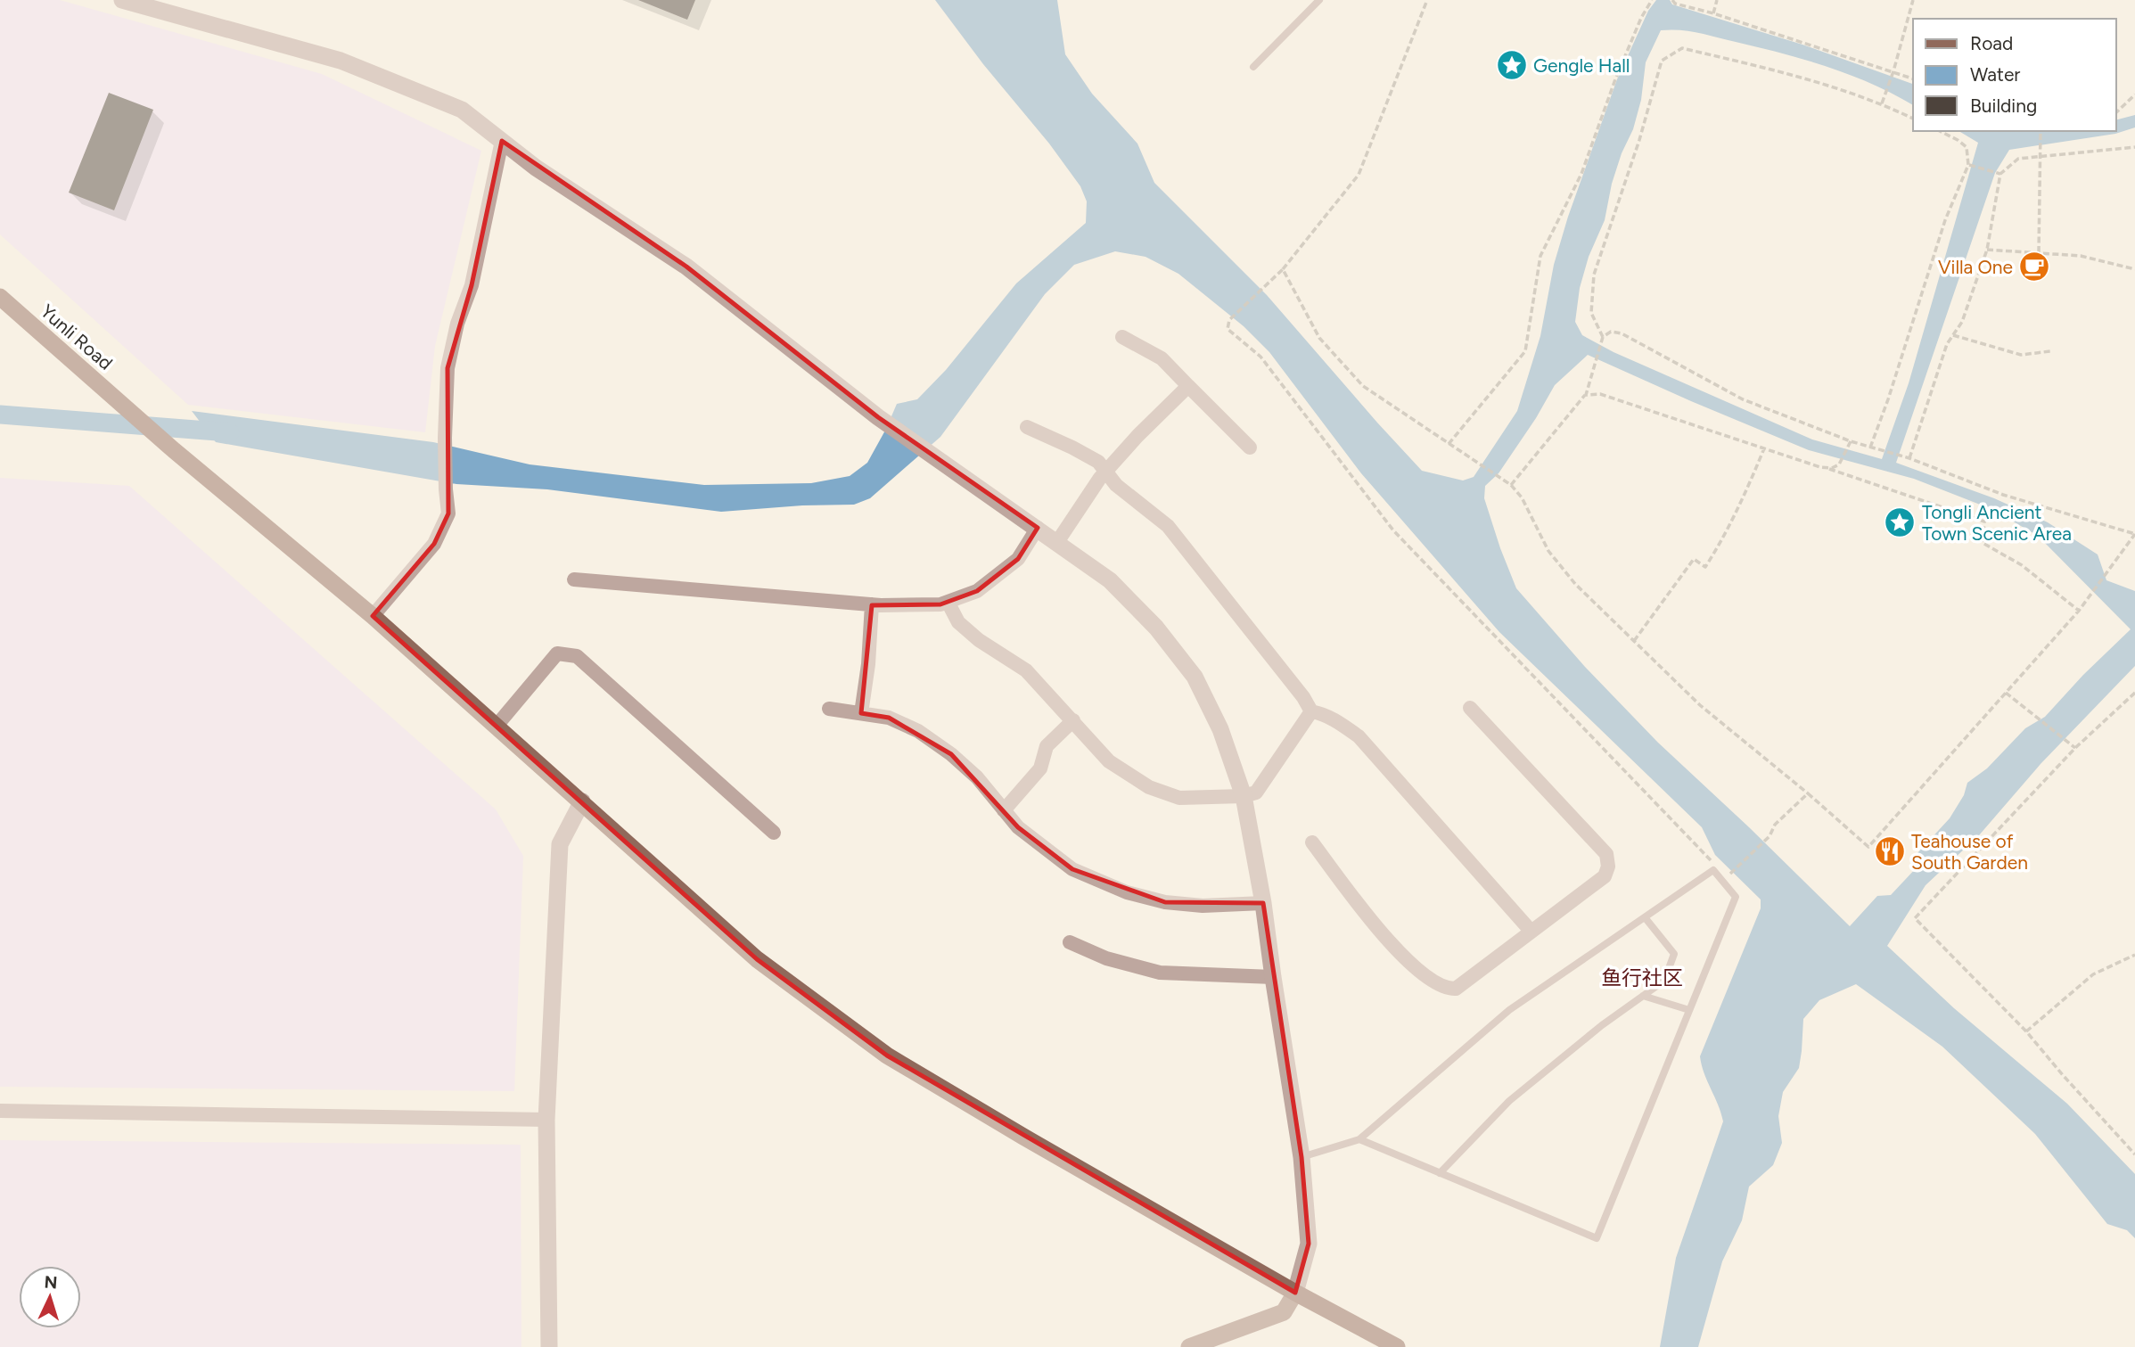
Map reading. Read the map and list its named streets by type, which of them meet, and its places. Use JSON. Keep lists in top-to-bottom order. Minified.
{"streets":{"main road":["Yunli Road"]},"districts":["鱼行社区"],"places":{"place":["Gengle Hall","Tongli Ancient Town Scenic Area"],"cafe":["Villa One"],"restaurant":["Teahouse of South Garden"]},"legend":["Road","Water","Building"],"north":"top"}
